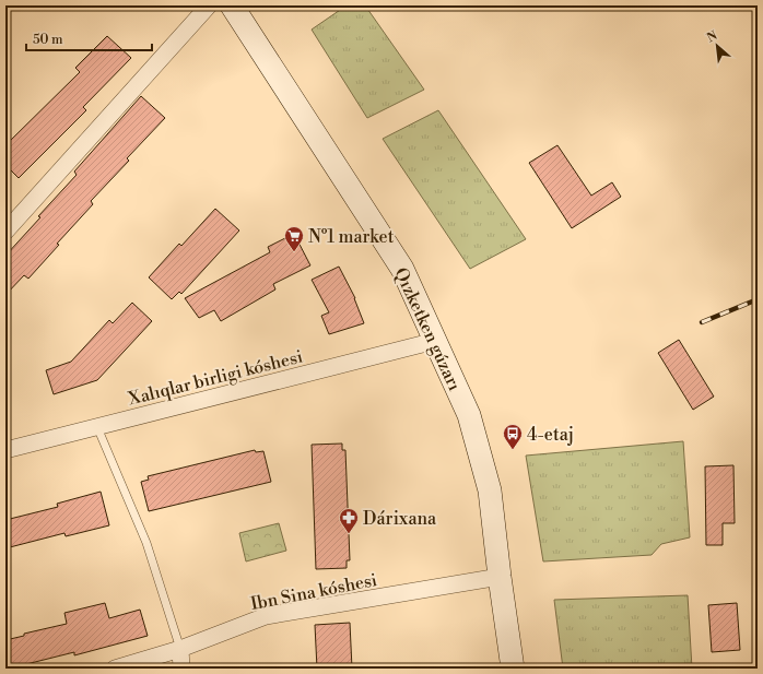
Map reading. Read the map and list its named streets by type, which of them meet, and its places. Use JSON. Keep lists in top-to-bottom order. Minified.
{"streets":{"street":["Qızketken gúzarı","Xalıqlar birligi kóshesi","Ibn Sina kóshesi"]},"crossings":[["Qızketken gúzarı","Xalıqlar birligi kóshesi"],["Qızketken gúzarı","Ibn Sina kóshesi"]],"places":{"supermarket":["№1 market"],"bus stop":["4-etaj"],"pharmacy":["Dárixana"]},"scale_bar":"50 m","north":"top left"}
